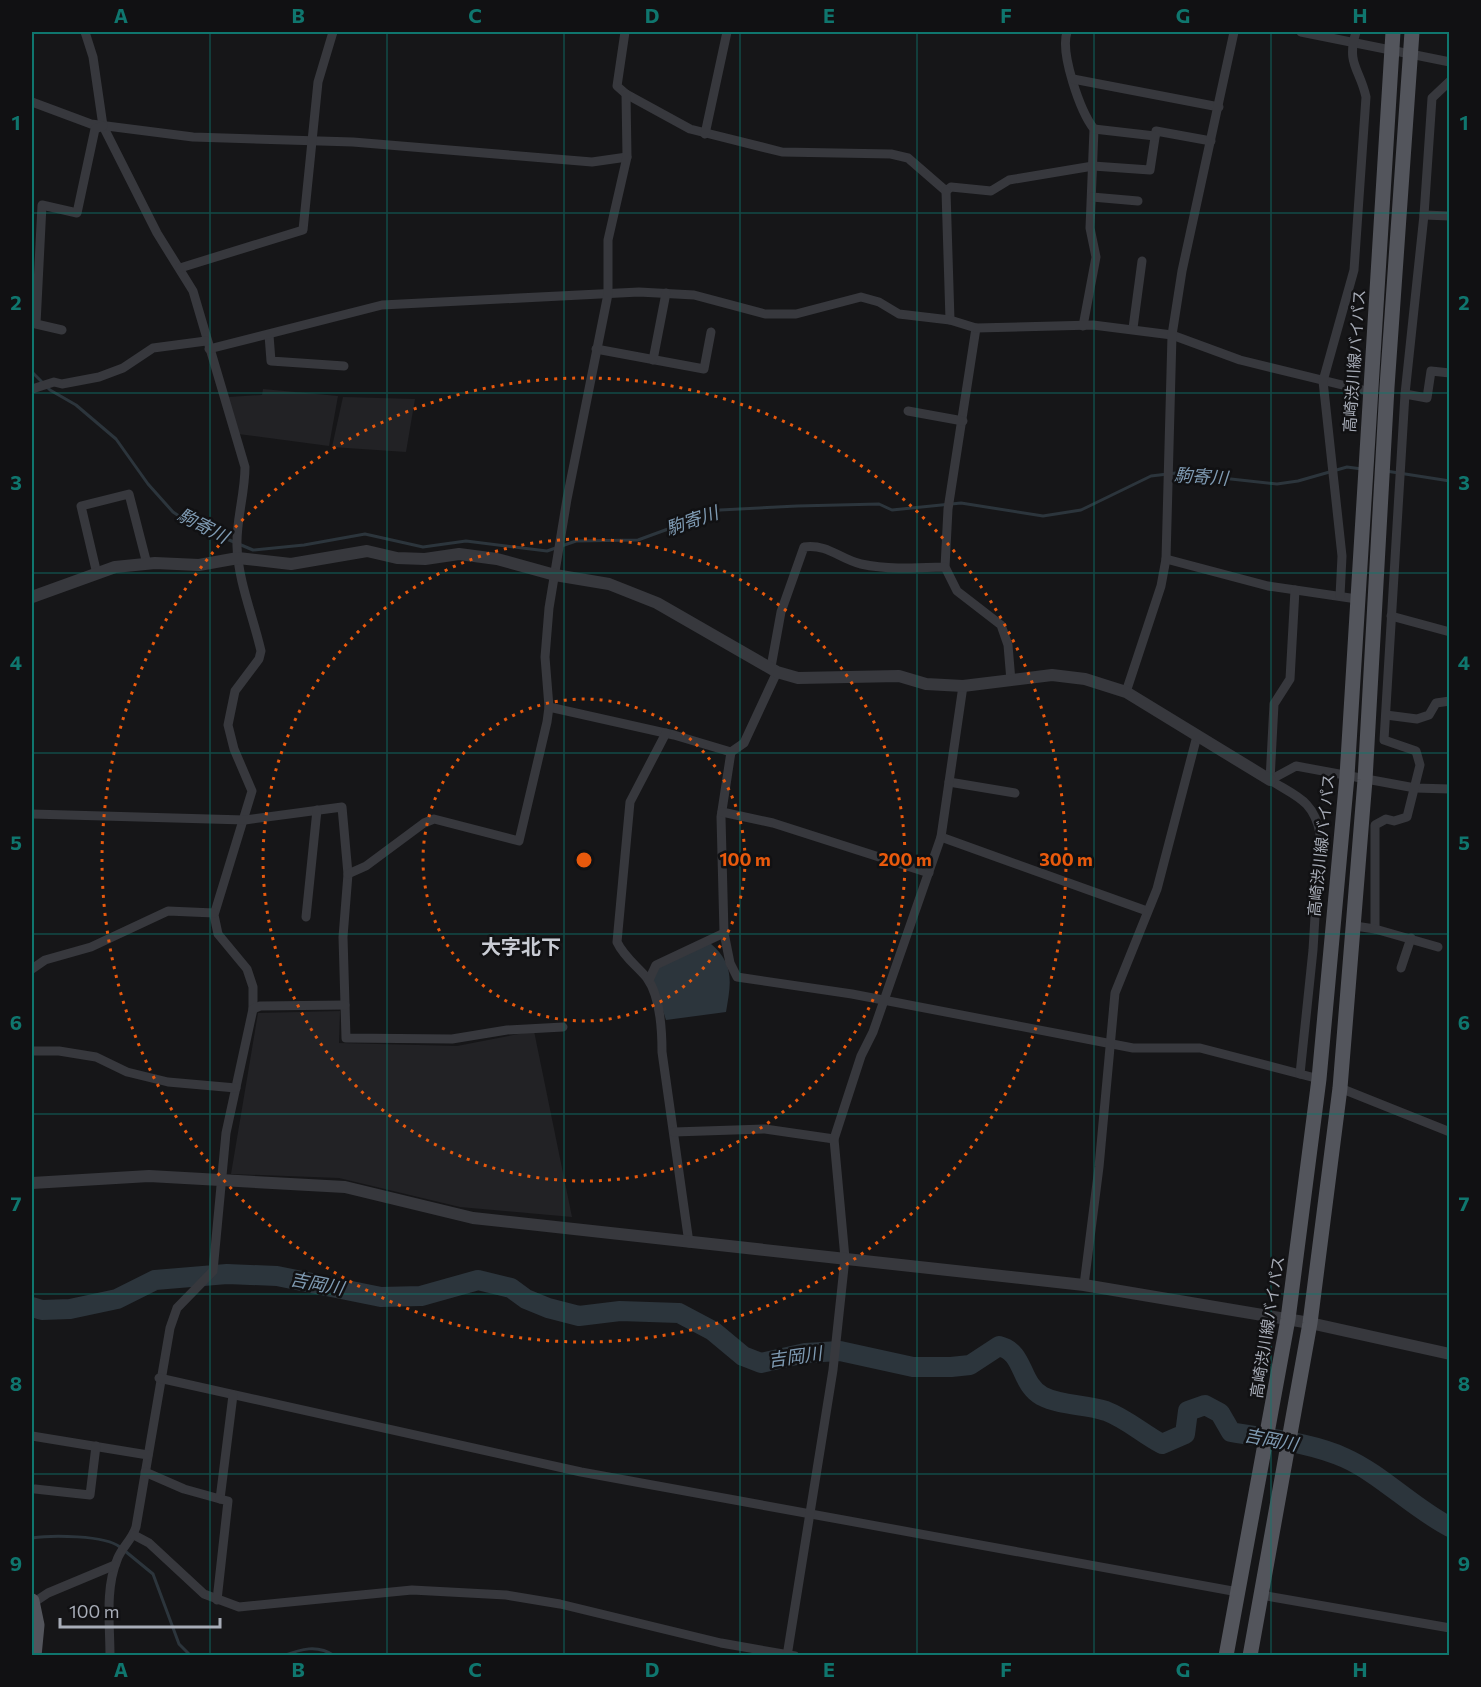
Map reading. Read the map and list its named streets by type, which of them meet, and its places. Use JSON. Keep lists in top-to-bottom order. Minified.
{"streets":{"main road":["高崎渋川線バイパス"]},"districts":["大字北下"],"water":["駒寄川","吉岡川"],"scale_bar":"100 m","grid":{"columns":["A","B","C","D","E","F","G","H"],"rows":["1","2","3","4","5","6","7","8","9"]},"rings":["100 m","200 m","300 m"]}
